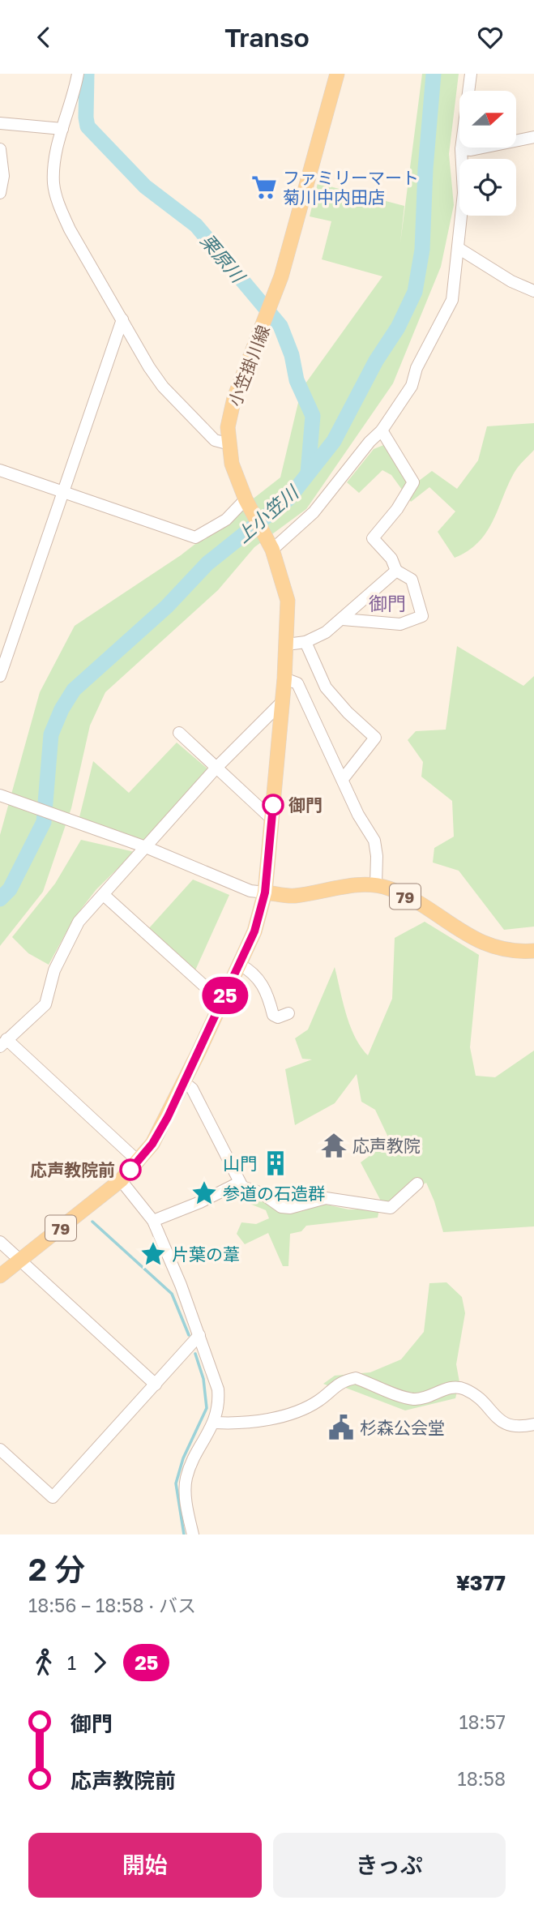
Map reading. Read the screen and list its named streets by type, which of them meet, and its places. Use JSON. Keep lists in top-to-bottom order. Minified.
{"streets":{"main road":["小笠掛川線","79"]},"crossings":[["小笠掛川線","79"]],"districts":["御門"],"water":["栗原川","上小笠川"],"places":{"supermarket":["ファミリーマート 菊川中内田店"],"other":["御門","応声教院前"],"temple":["応声教院"],"building":["山門"],"place":["参道の石造群","片葉の葦"],"public building":["杉森公会堂"]},"lines":["bus line 25"],"north":"right","page":{"header":"Transo","on_map":"25","heading":["2 分","18:56 – 18:58 · バス","¥377"],"legs":["1","25"],"list":[{"name":"御門","value":"18:57"},{"name":"応声教院前","value":"18:58"}],"buttons":["開始","きっぷ"]}}
